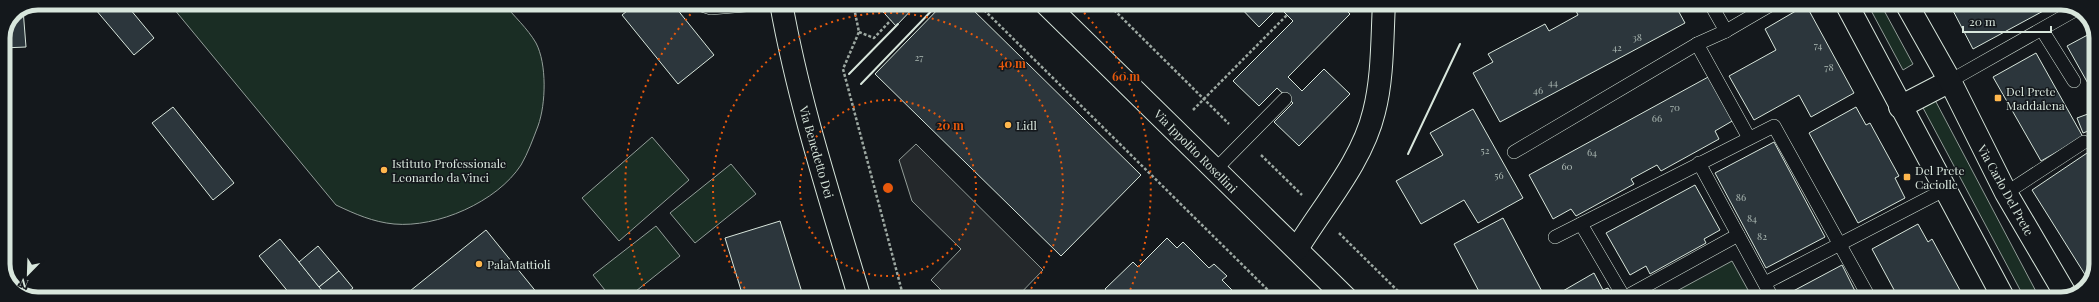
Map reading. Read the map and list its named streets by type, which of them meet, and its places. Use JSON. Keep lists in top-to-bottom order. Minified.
{"streets":{"street":["Via Ippolito Rosellini","Via Benedetto Dei","Via Carlo Del Prete"]},"places":{"transit":["Del Prete Maddalena","Del Prete Caciolle"],"other":["Lidl","Istituto Professionale Leonardo da Vinci","PalaMattioli"]},"house_numbers":["38","74","42","27","78","44","46","70","66","52","64","60","56","86","84","82"],"scale_bar":"20 m","north":"bottom left","rings":["40 m","60 m","20 m"]}
